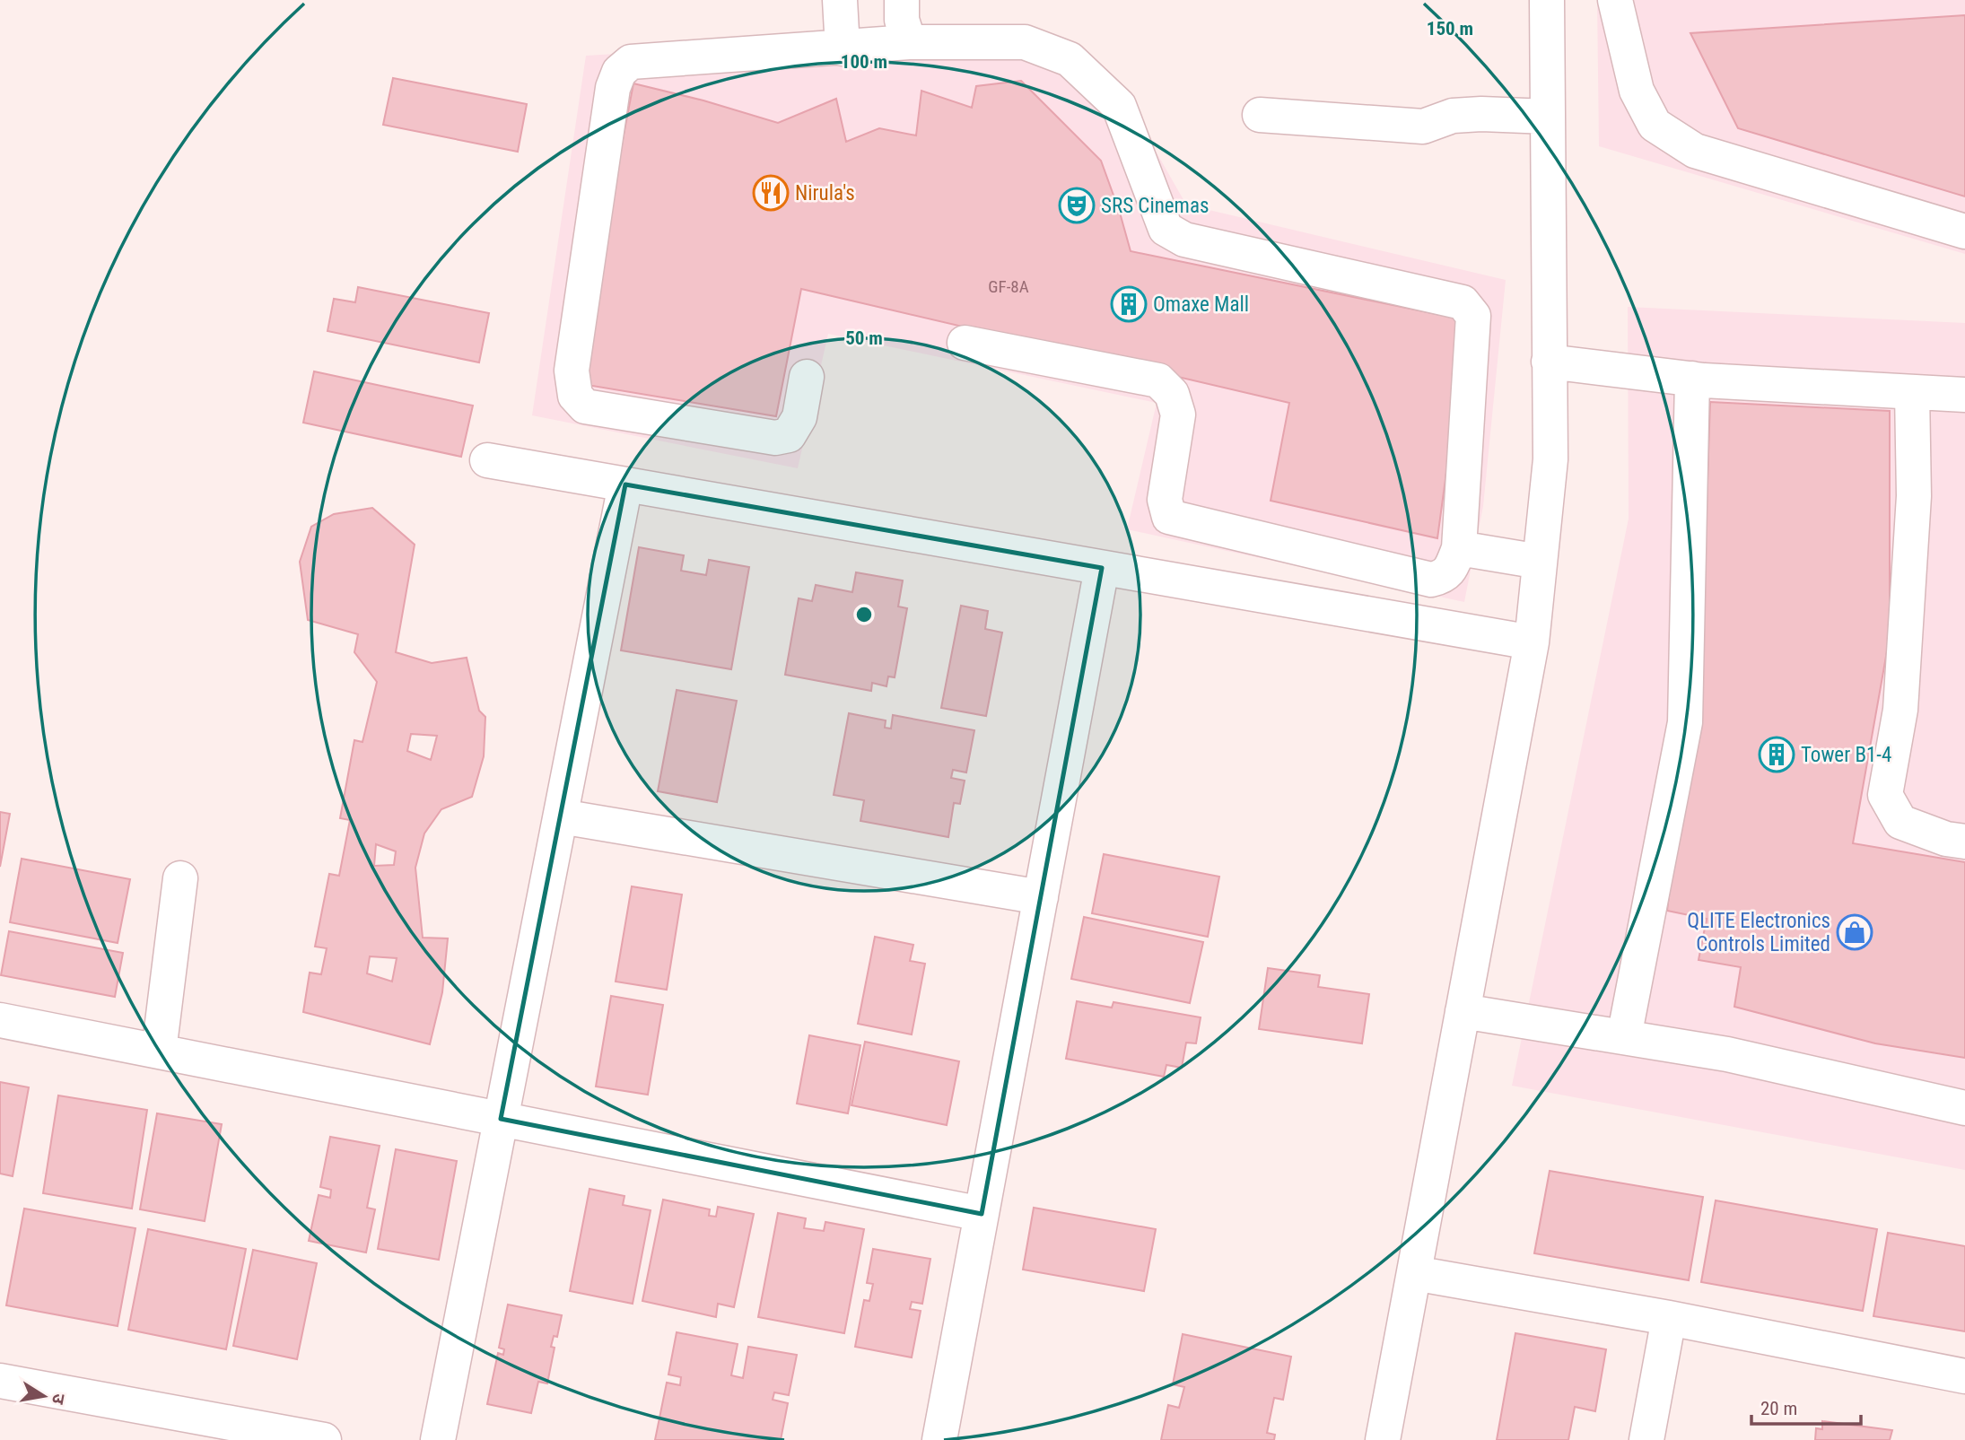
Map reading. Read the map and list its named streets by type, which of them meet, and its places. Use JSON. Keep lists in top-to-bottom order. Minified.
{"places":{"restaurant":["Nirula's"],"theatre":["SRS Cinemas"],"building":["Omaxe Mall","Tower B1-4"],"shop":["QLITE Electronics Controls Limited"]},"house_numbers":["GF-8A"],"scale_bar":"20 m","north":"right","rings":["150 m","100 m","50 m"]}
